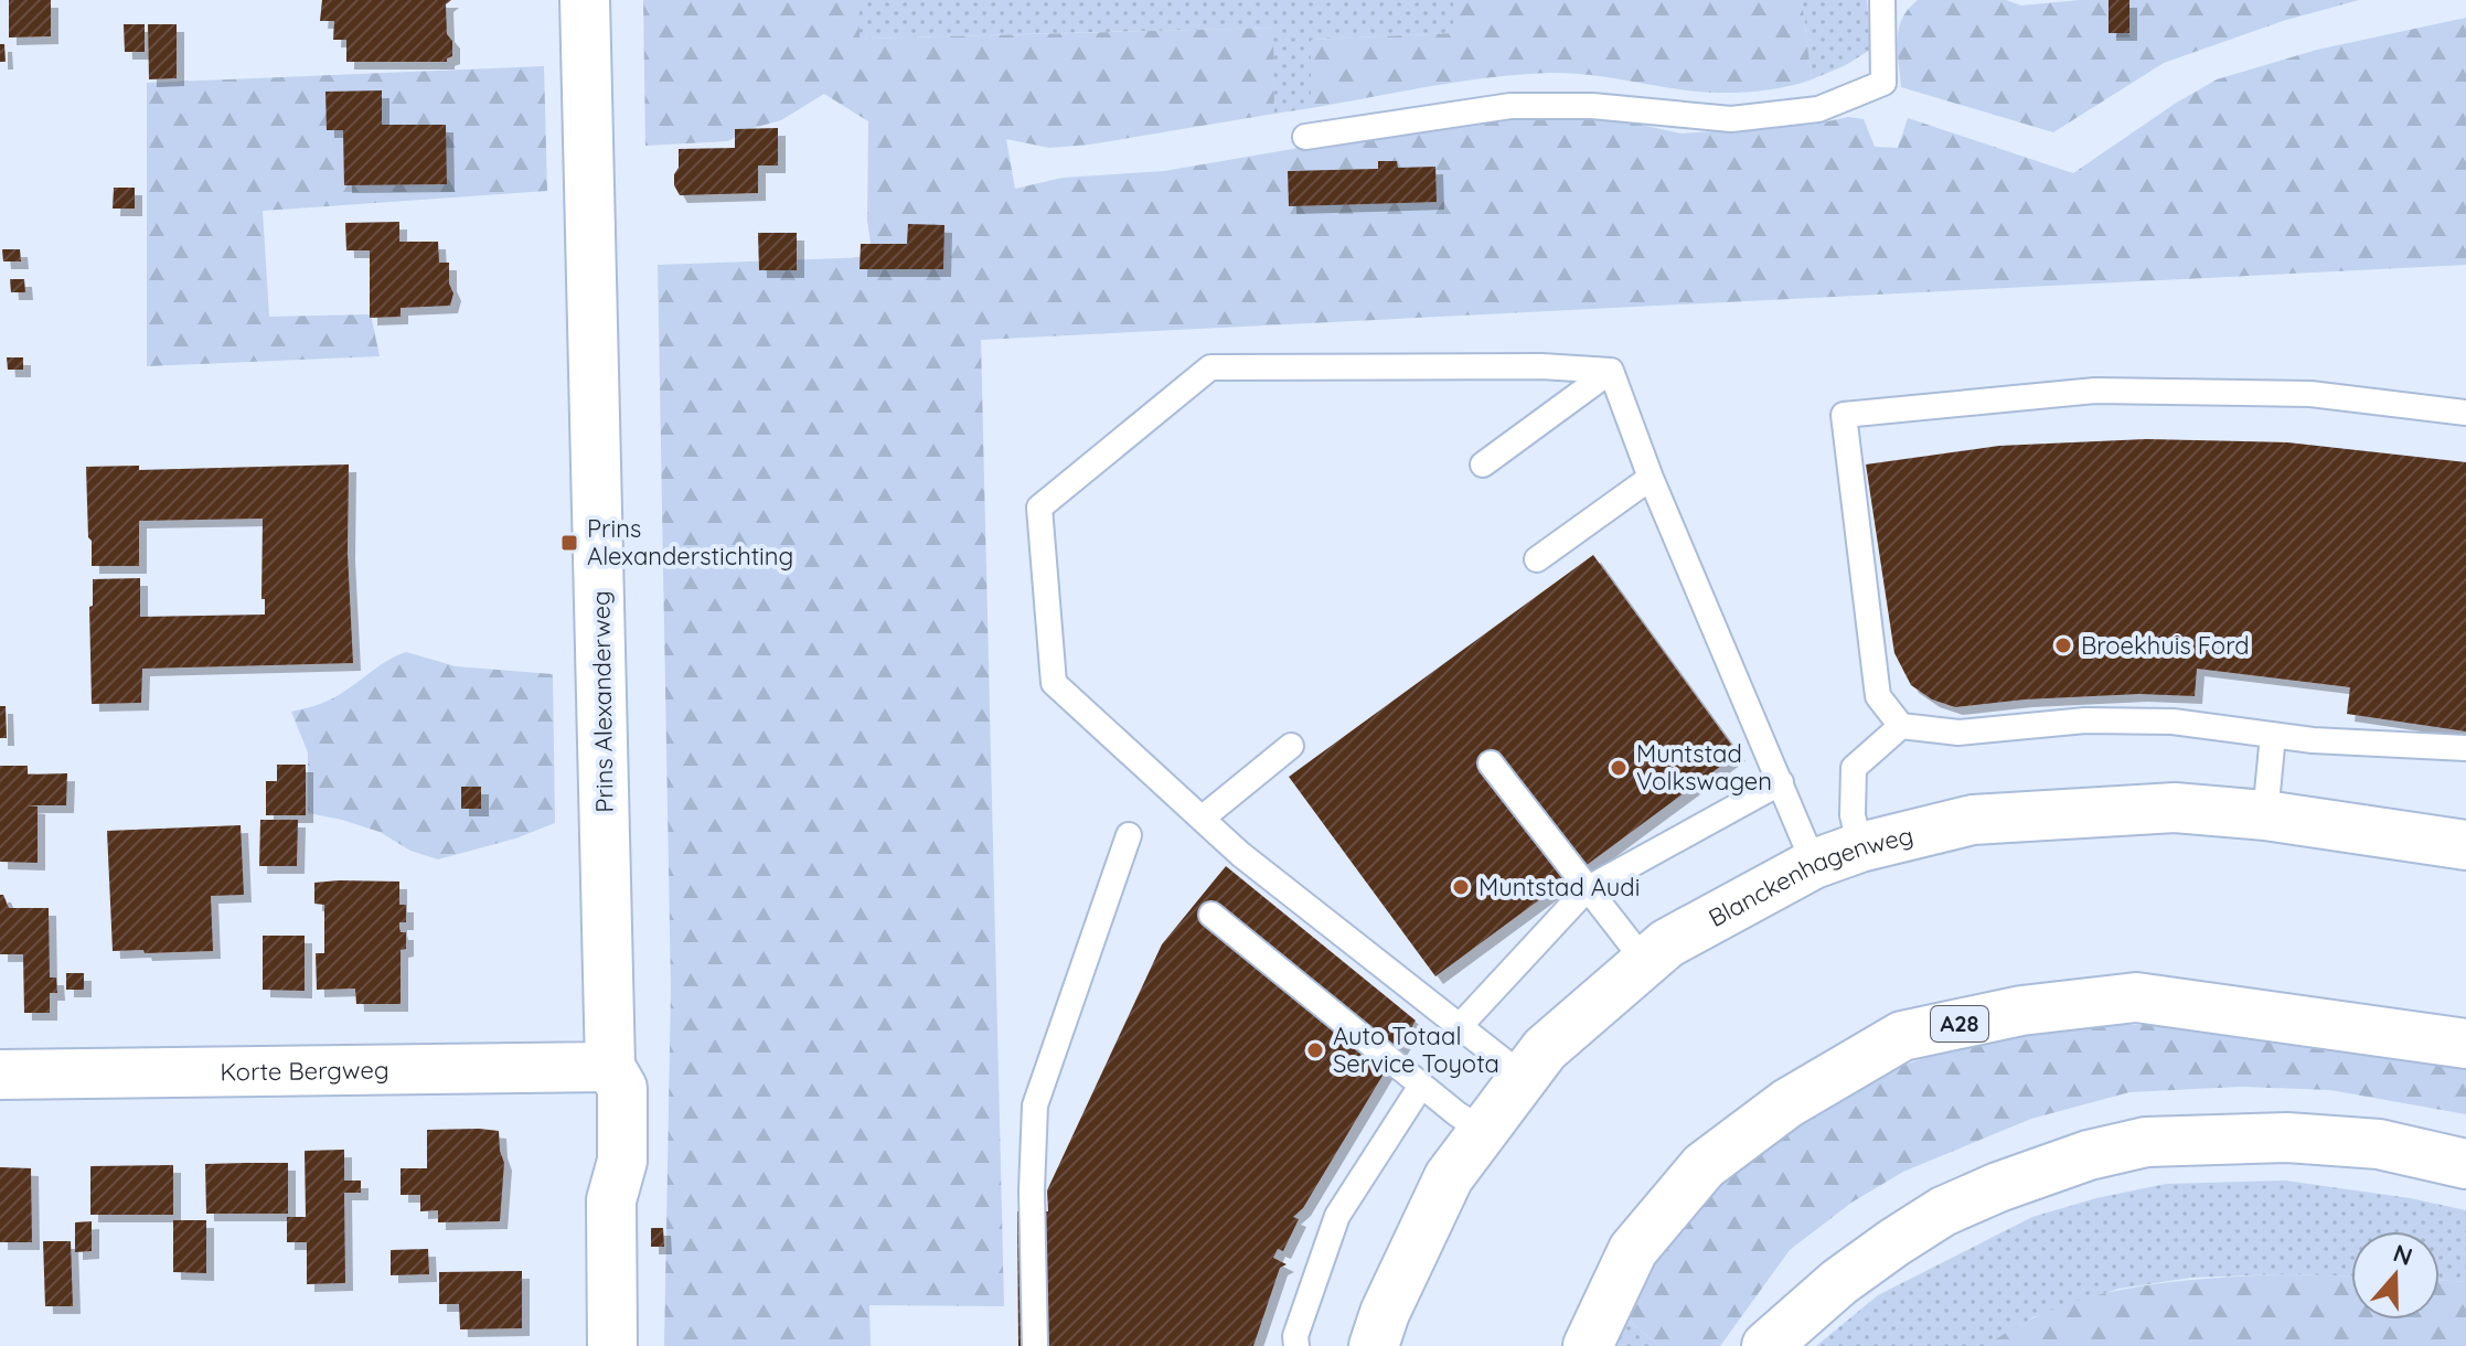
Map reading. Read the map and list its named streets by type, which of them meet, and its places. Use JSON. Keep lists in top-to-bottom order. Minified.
{"streets":{"main road":["Prins Alexanderweg","Blanckenhagenweg","A28","Korte Bergweg"]},"crossings":[["Prins Alexanderweg","Korte Bergweg"]],"places":{"transit":["Prins Alexanderstichting"],"other":["Broekhuis Ford","Muntstad Volkswagen","Muntstad Audi","Auto Totaal Service Toyota"]},"north":"top"}
